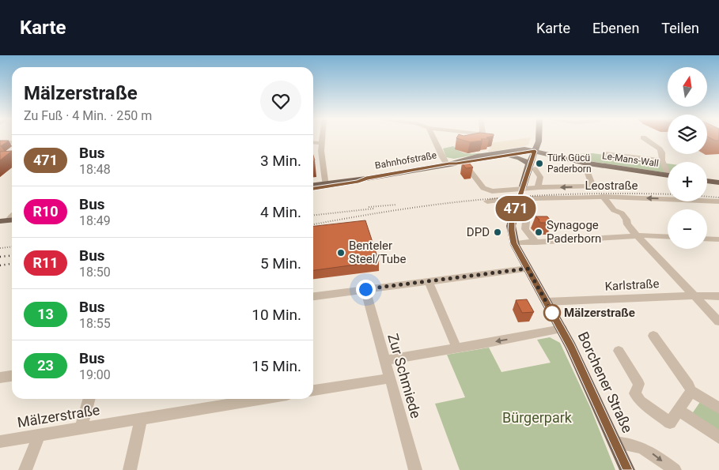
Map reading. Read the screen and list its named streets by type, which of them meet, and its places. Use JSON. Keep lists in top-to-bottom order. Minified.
{"streets":{"main road":["Le-Mans-Wall","Bahnhofstraße","Borchener Straße"],"street":["Leostraße","Karlstraße","Zur Schmiede","Mälzerstraße"]},"crossings":[["Le-Mans-Wall","Bahnhofstraße"],["Karlstraße","Borchener Straße"]],"parks":["Bürgerpark"],"places":["Türk Gücü Paderborn","DPD","Synagoge Paderborn","Benteler Steel/Tube","Mälzerstraße"],"lines":["bus line 471"],"north":"top","page":{"header":"Karte","nav":["Karte","Ebenen","Teilen"],"on_map":"471","map_buttons":["+","−"],"heading":["Mälzerstraße","Zu Fuß · 4 Min. · 250 m"],"list":[{"mark":"471","name":"Bus","note":"18:48","value":"3 Min."},{"mark":"R10","name":"Bus","note":"18:49","value":"4 Min."},{"mark":"R11","name":"Bus","note":"18:50","value":"5 Min."},{"mark":"13","name":"Bus","note":"18:55","value":"10 Min."},{"mark":"23","name":"Bus","note":"19:00","value":"15 Min."}]}}
